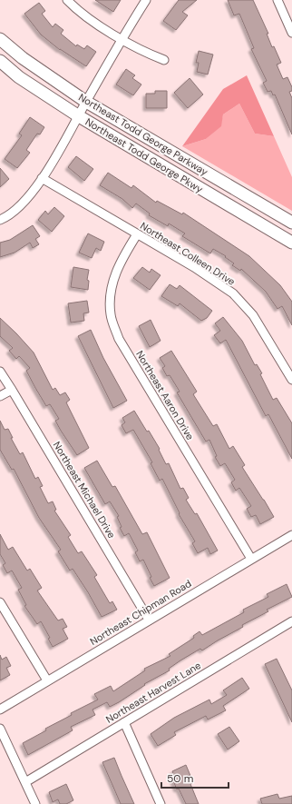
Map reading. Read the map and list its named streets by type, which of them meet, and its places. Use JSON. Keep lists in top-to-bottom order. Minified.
{"streets":{"main road":["Northeast Todd George Parkway","Northeast Todd George Pkwy"],"street":["Northeast Colleen Drive","Northeast Aaron Drive","Northeast Michael Drive","Northeast Chipman Road","Northeast Harvest Lane"]},"crossings":[["Northeast Colleen Drive","Northeast Aaron Drive"],["Northeast Aaron Drive","Northeast Chipman Road"],["Northeast Michael Drive","Northeast Chipman Road"]],"scale_bar":"50 m"}
